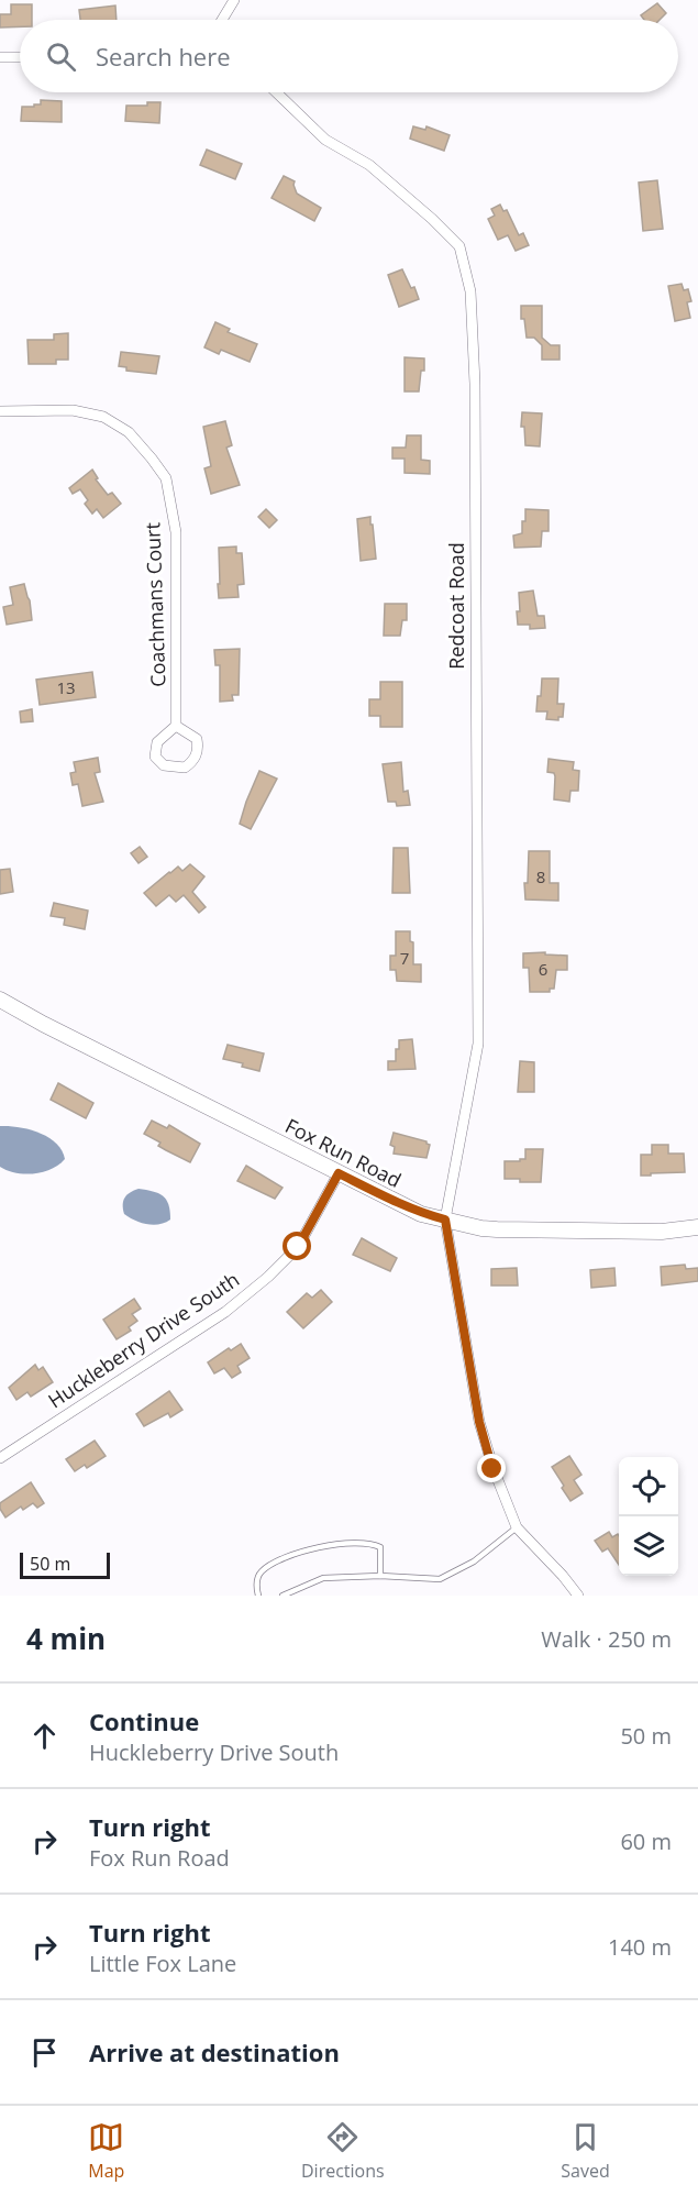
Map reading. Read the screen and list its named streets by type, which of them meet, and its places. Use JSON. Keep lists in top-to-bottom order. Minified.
{"streets":{"street":["Coachmans Court","Redcoat Road","Fox Run Road","Huckleberry Drive South"]},"crossings":[["Redcoat Road","Fox Run Road"],["Fox Run Road","Huckleberry Drive South"]],"house_numbers":["13","8","7","6"],"scale_bar":"50 m","page":{"search":"Search here","scale":"50 m","heading":["4 min","Walk · 250 m"],"list":[["Continue","Huckleberry Drive South","50 m"],["Turn right","Fox Run Road","60 m"],["Turn right","Little Fox Lane","140 m"],"Arrive at destination"],"nav":["Map","Directions","Saved"]}}
